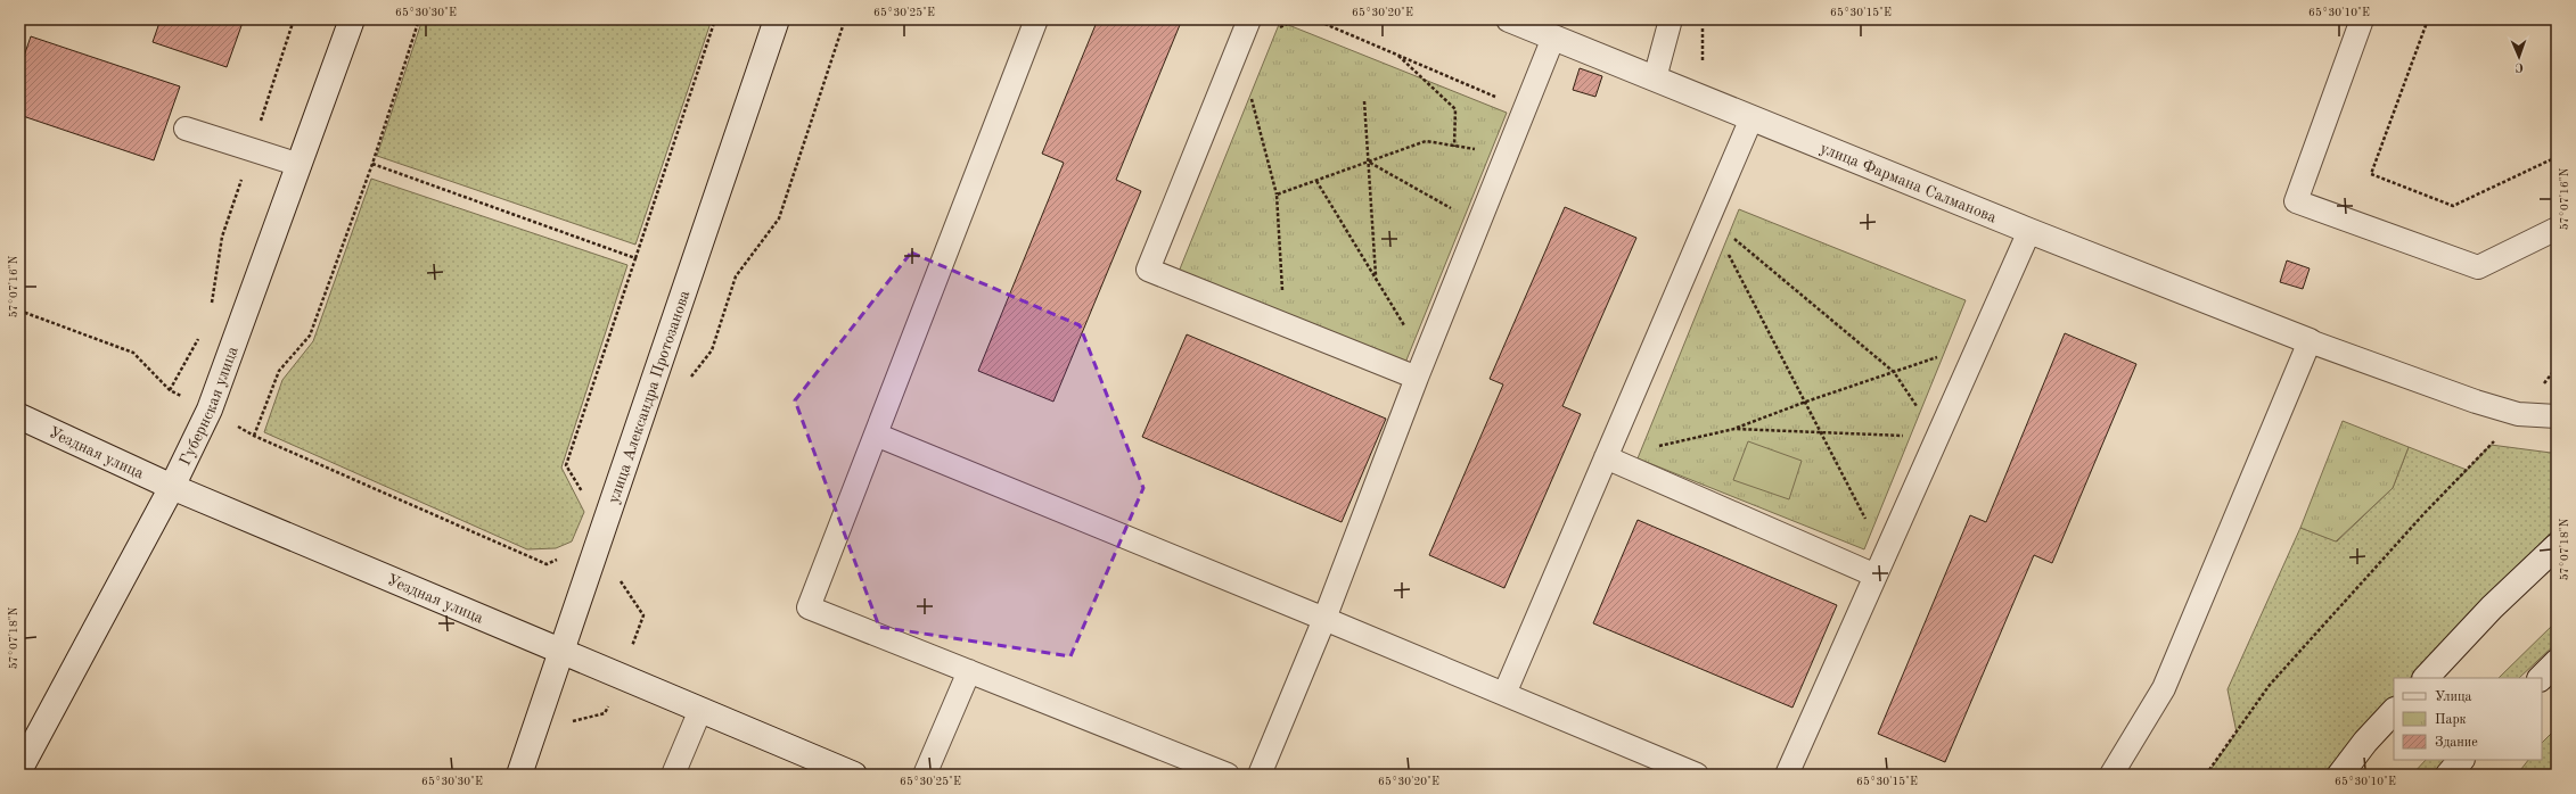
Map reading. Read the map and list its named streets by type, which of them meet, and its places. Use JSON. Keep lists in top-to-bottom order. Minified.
{"streets":{"street":["улица Фармана Салманова","улица Александра Протозанова","Губернская улица","Уездная улица"]},"crossings":[["улица Александра Протозанова","Уездная улица"],["Губернская улица","Уездная улица"]],"legend":["Улица","Парк","Здание"],"north":"bottom","coordinates":["65°30'30\"E","65°30'25\"E","65°30'20\"E","65°30'15\"E","65°30'10\"E","57°07'16\"N","57°07'18\"N"]}
